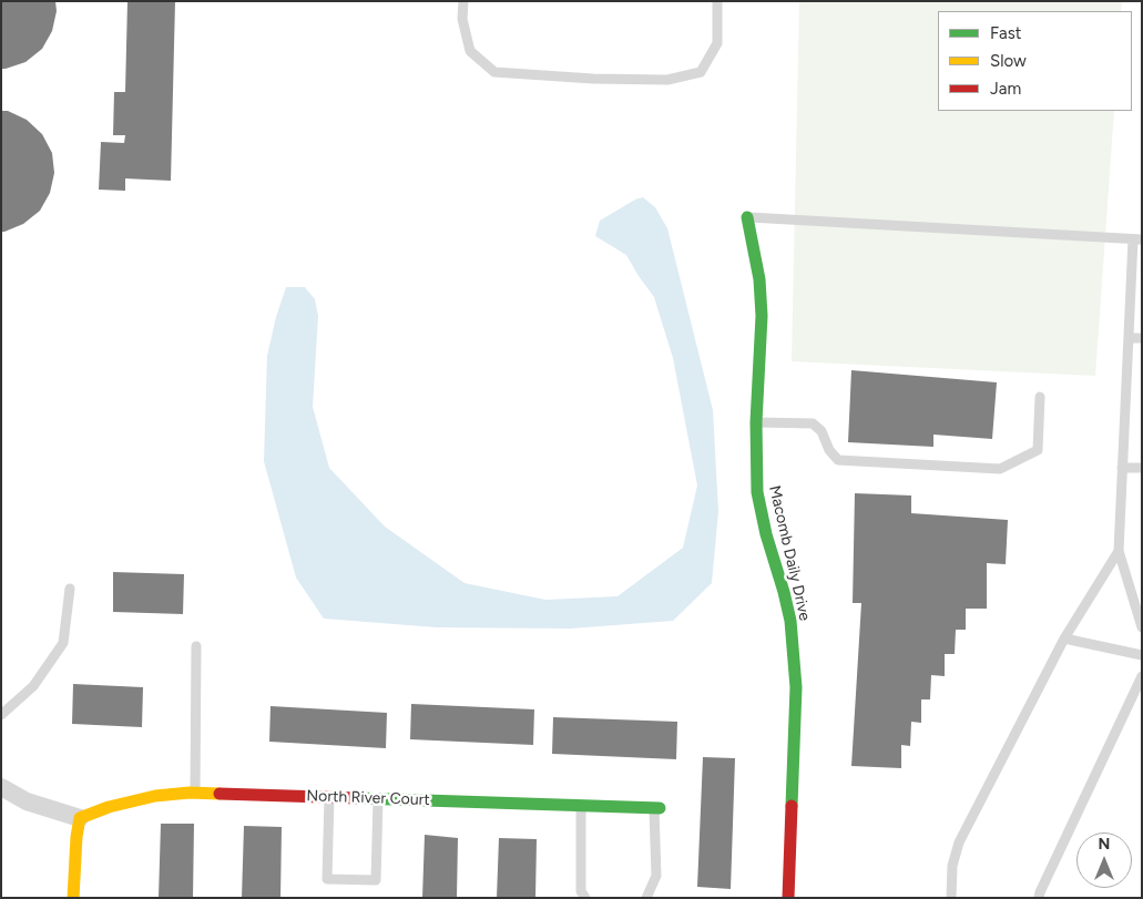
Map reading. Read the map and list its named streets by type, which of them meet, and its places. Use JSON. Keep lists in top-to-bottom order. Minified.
{"streets":{"street":["Macomb Daily Drive","North River Court"]},"legend":["Fast","Slow","Jam"],"north":"top"}
